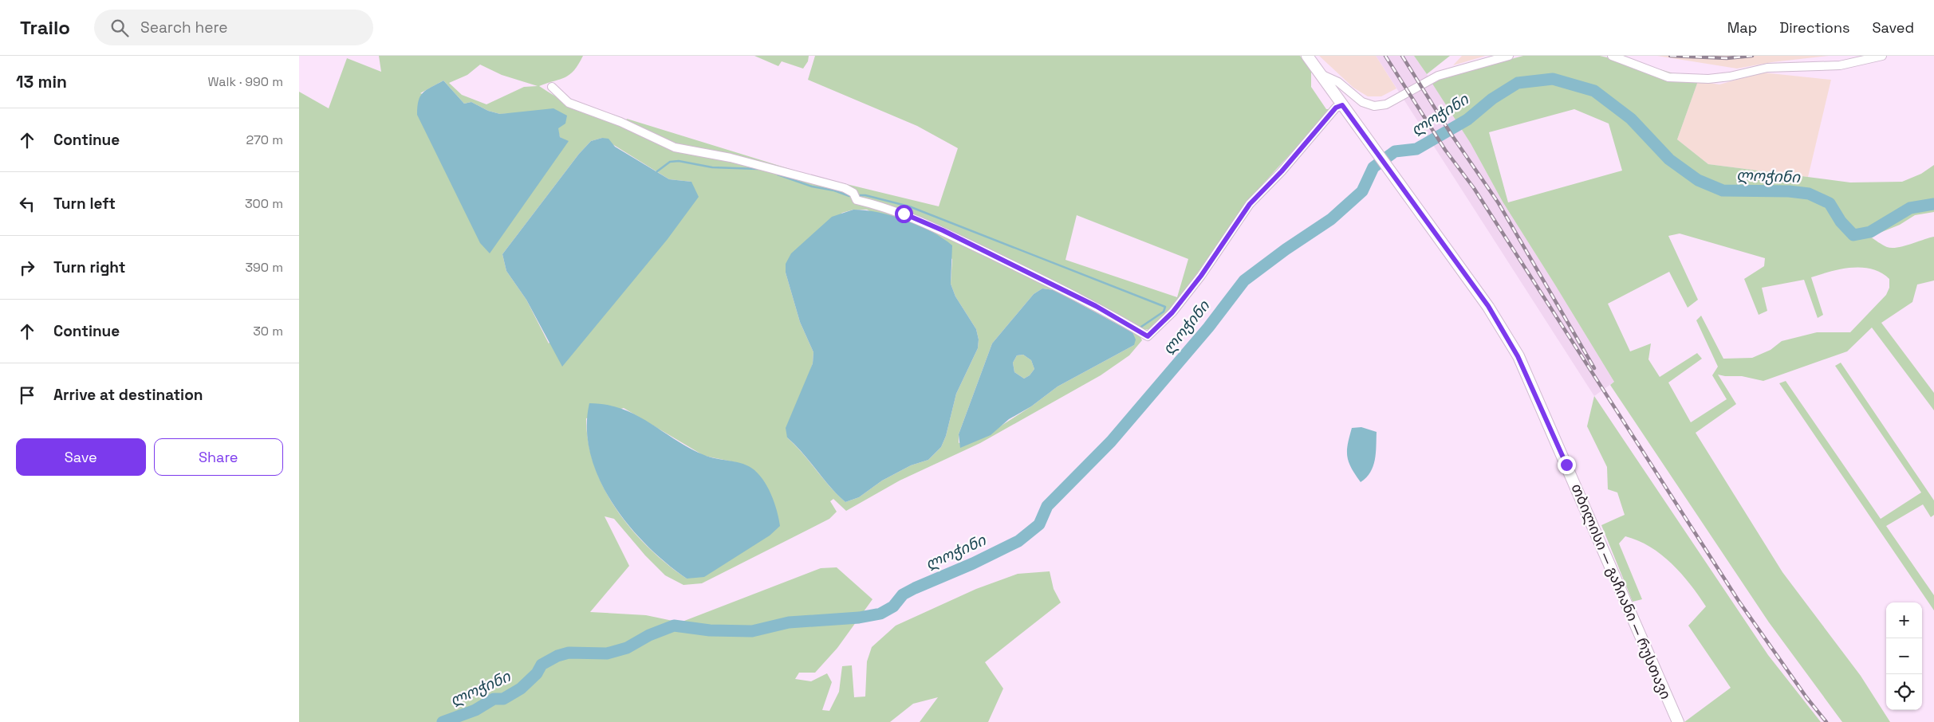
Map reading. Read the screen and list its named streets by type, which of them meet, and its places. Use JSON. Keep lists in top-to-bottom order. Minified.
{"streets":{"main road":["თბილისი — გაჩიანი — რუსთავი"]},"water":["ლოჭინი"],"page":{"header":"Trailo","search":"Search here","nav":["Map","Directions","Saved"],"heading":["13 min","Walk · 990 m"],"list":[["Continue","270 m"],["Turn left","300 m"],["Turn right","390 m"],["Continue","30 m"],"Arrive at destination"],"buttons":["Save","Share"],"map_buttons":["+","−"]}}
